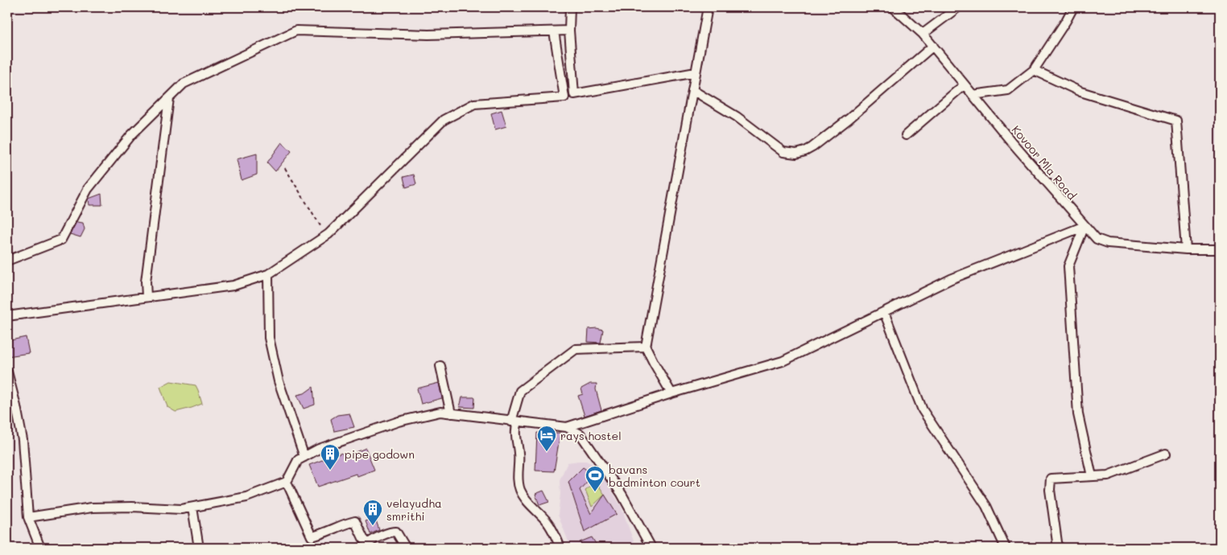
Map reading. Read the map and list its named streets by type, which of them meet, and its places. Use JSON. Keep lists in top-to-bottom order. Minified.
{"streets":{"street":["Kovoor Mla Road"]},"places":{"hotel":["rays hostel"],"building":["pipe godown","velayudha smrithi"],"sports":["bavans badminton court"]}}
